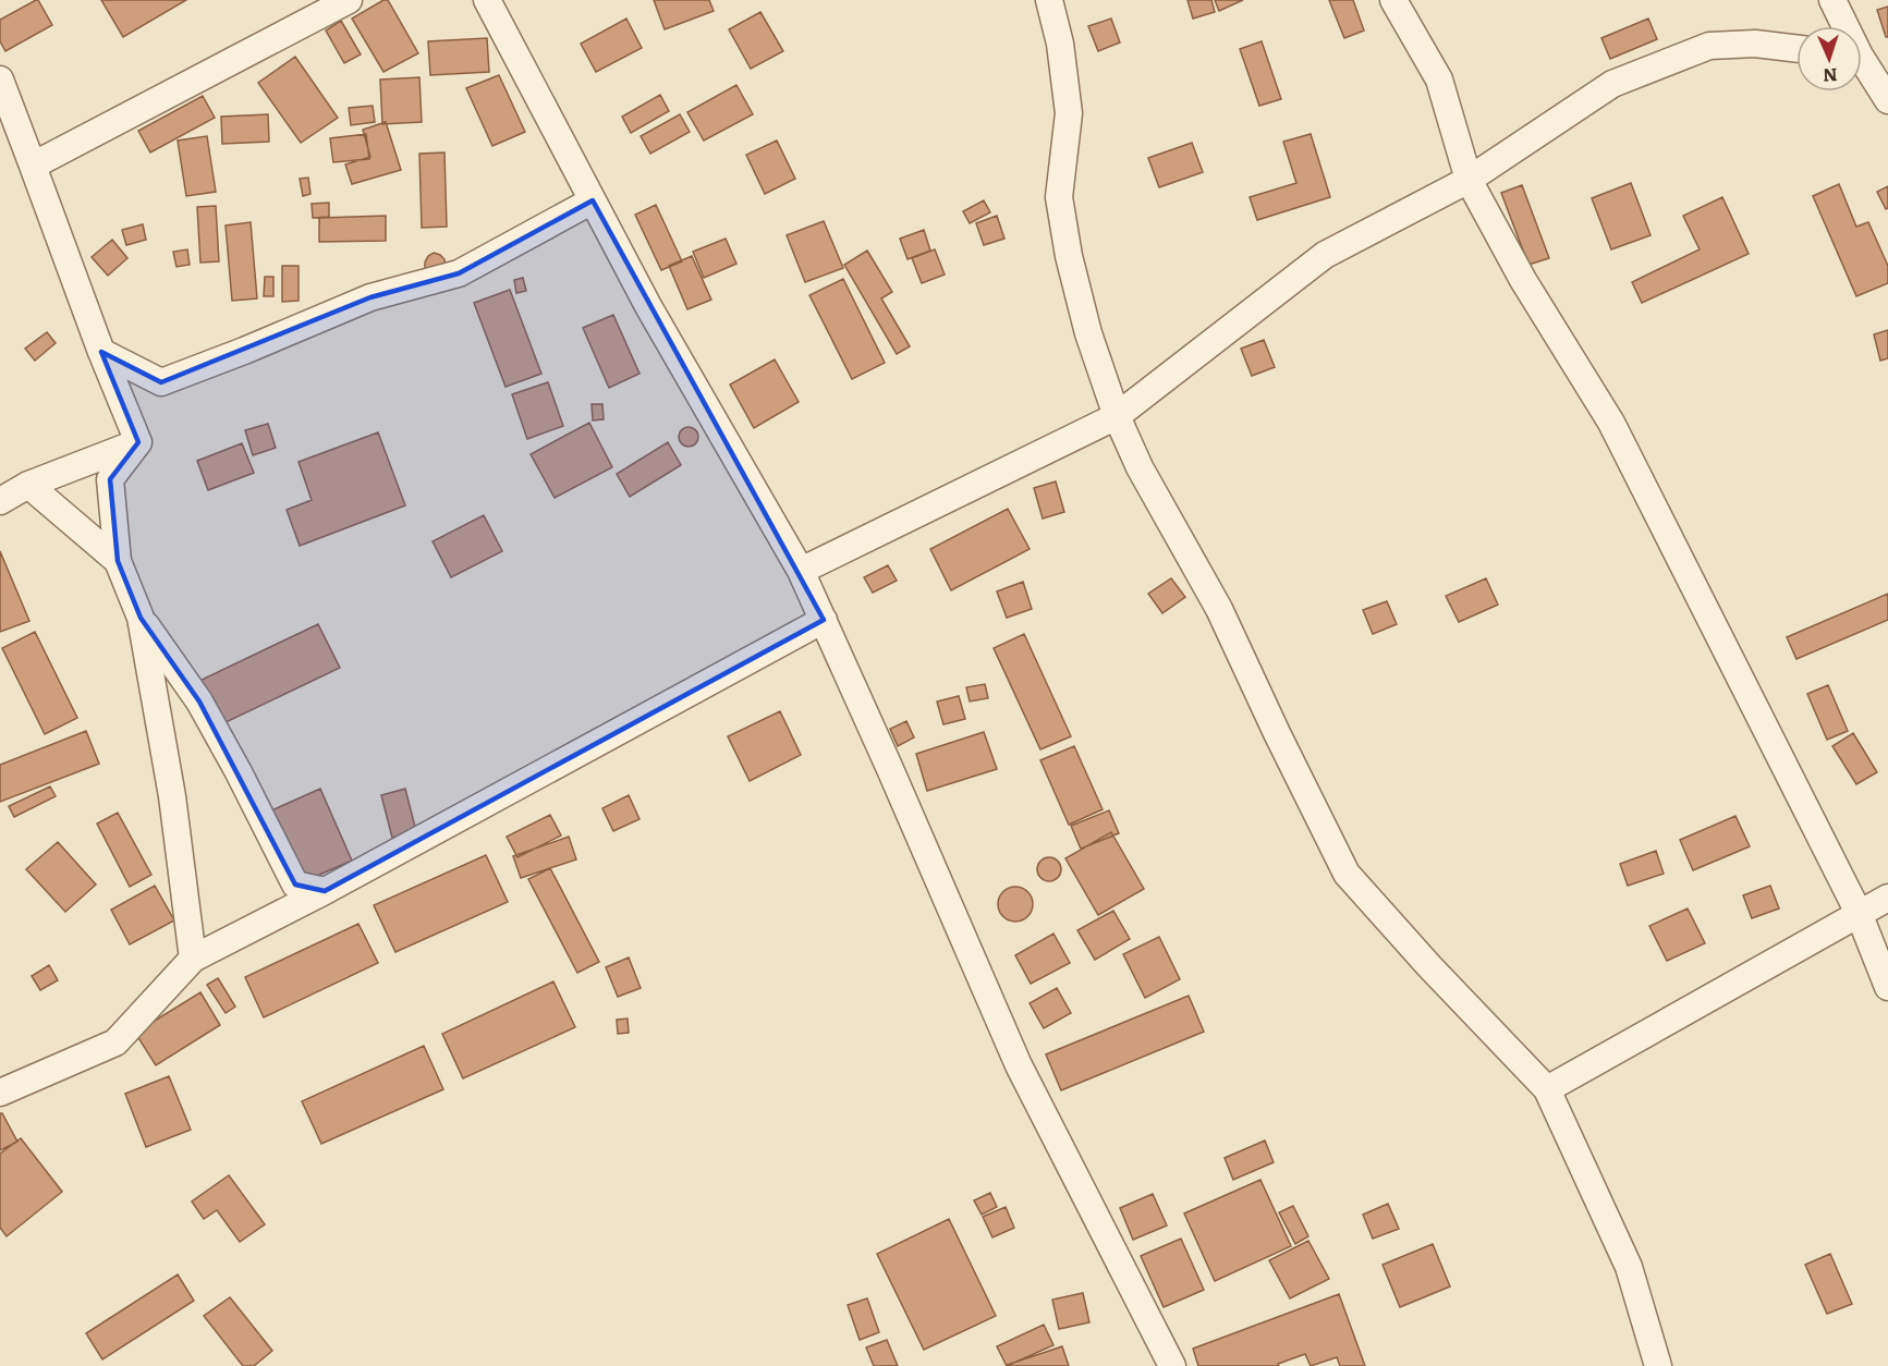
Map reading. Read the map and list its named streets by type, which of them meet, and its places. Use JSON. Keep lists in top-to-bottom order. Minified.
{"north":"bottom"}
